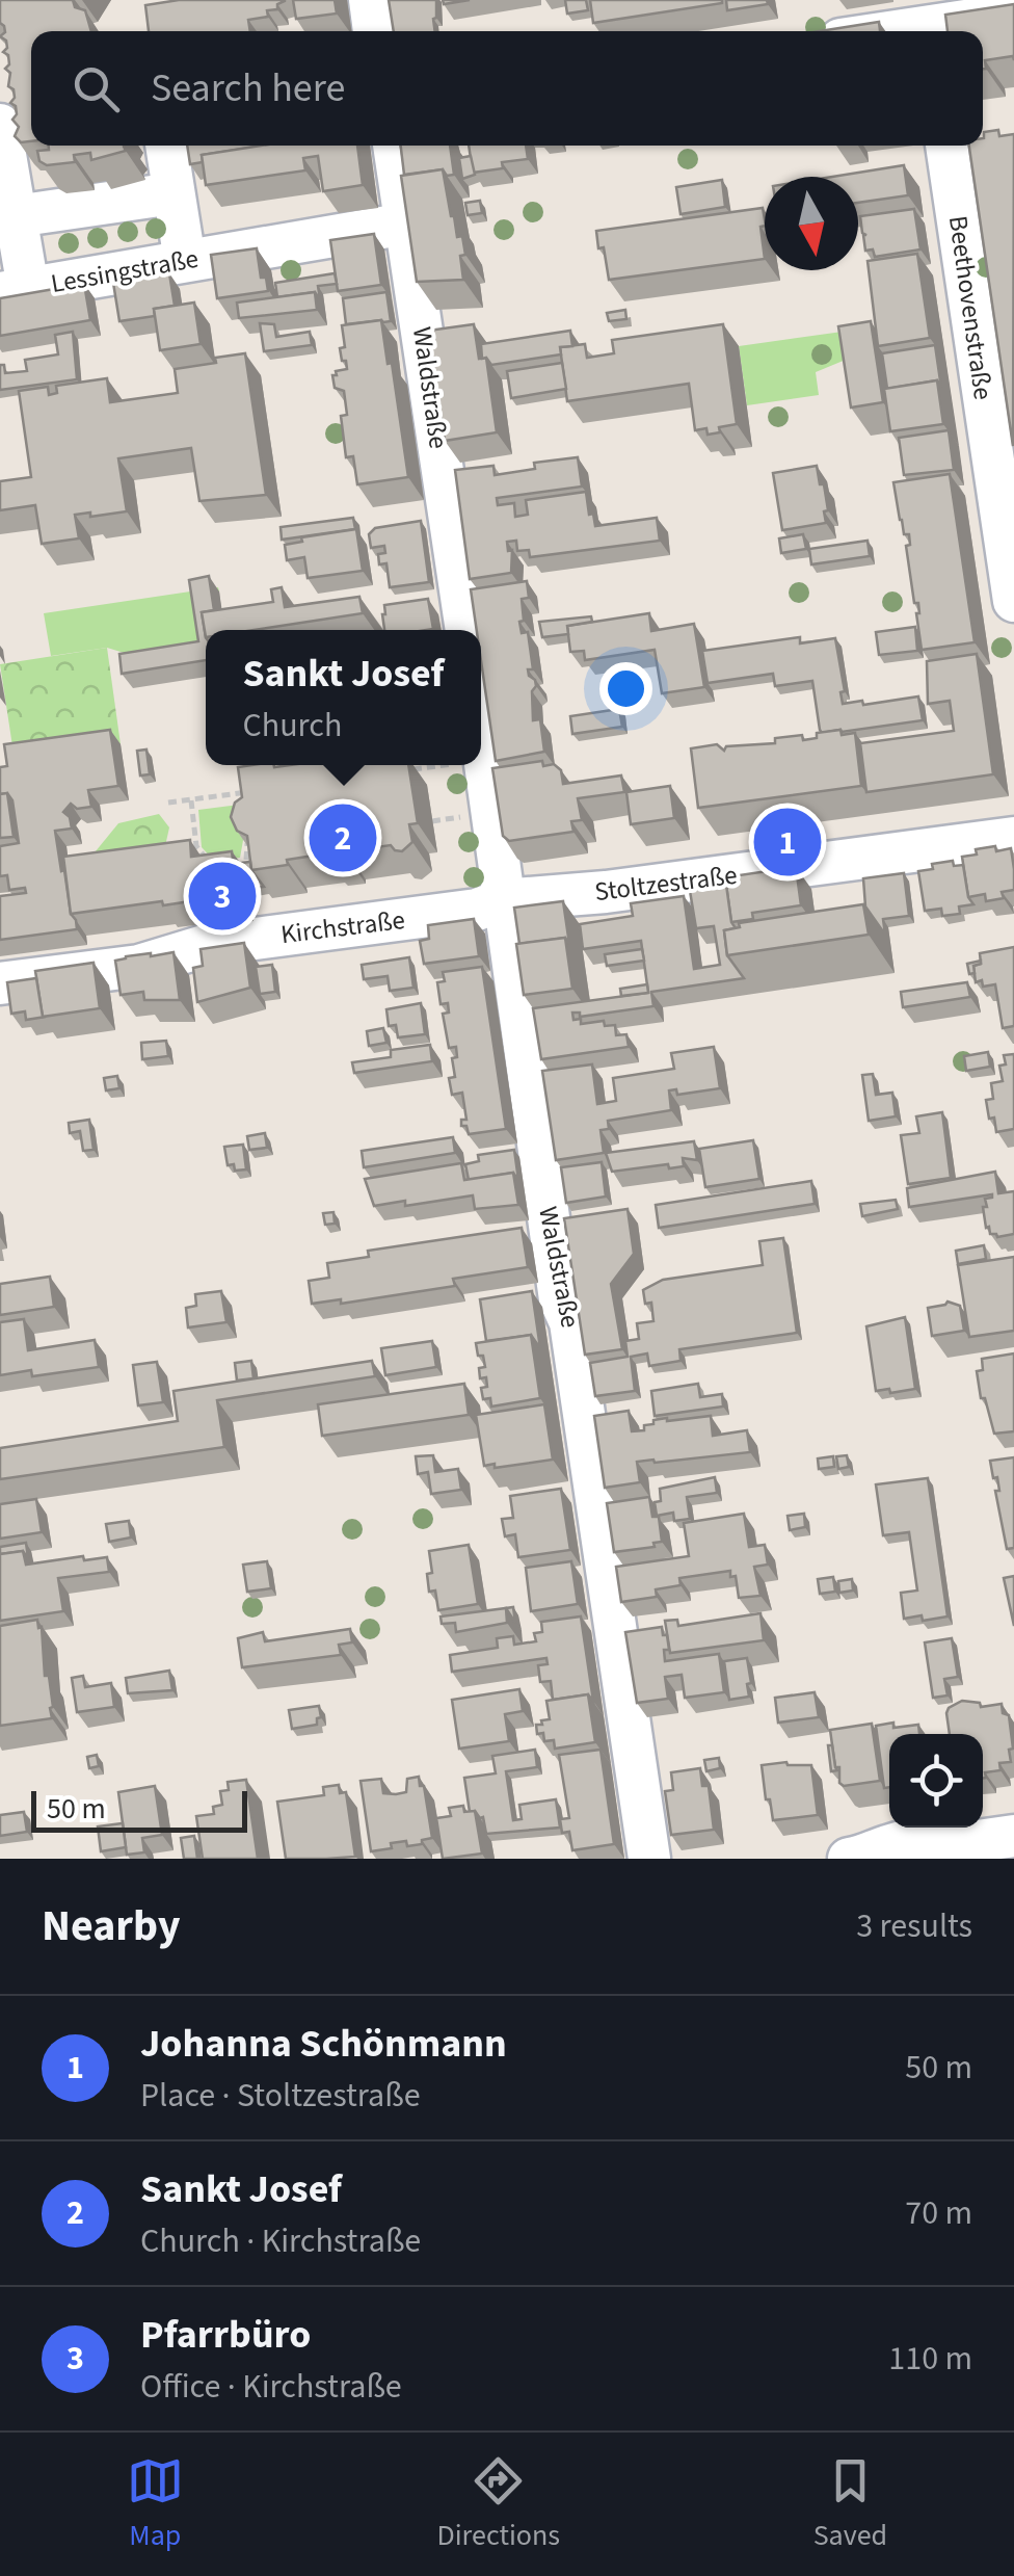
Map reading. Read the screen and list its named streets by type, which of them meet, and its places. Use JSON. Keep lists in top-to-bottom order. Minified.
{"streets":{"street":["Lessingstraße","Beethovenstraße","Waldstraße","Stoltzestraße","Kirchstraße"]},"crossings":[["Lessingstraße","Waldstraße"],["Waldstraße","Stoltzestraße"],["Waldstraße","Kirchstraße"],["Stoltzestraße","Kirchstraße"]],"scale_bar":"50 m","north":"bottom","page":{"search":"Search here","popup":["Sankt Josef","Church"],"pins":["2","1","3"],"scale":"50 m","heading":["Nearby","3 results"],"list":[{"mark":"1","name":"Johanna Schönmann","note":"Place · Stoltzestraße","value":"50 m"},{"mark":"2","name":"Sankt Josef","note":"Church · Kirchstraße","value":"70 m"},{"mark":"3","name":"Pfarrbüro","note":"Office · Kirchstraße","value":"110 m"}],"nav":["Map","Directions","Saved"]}}
